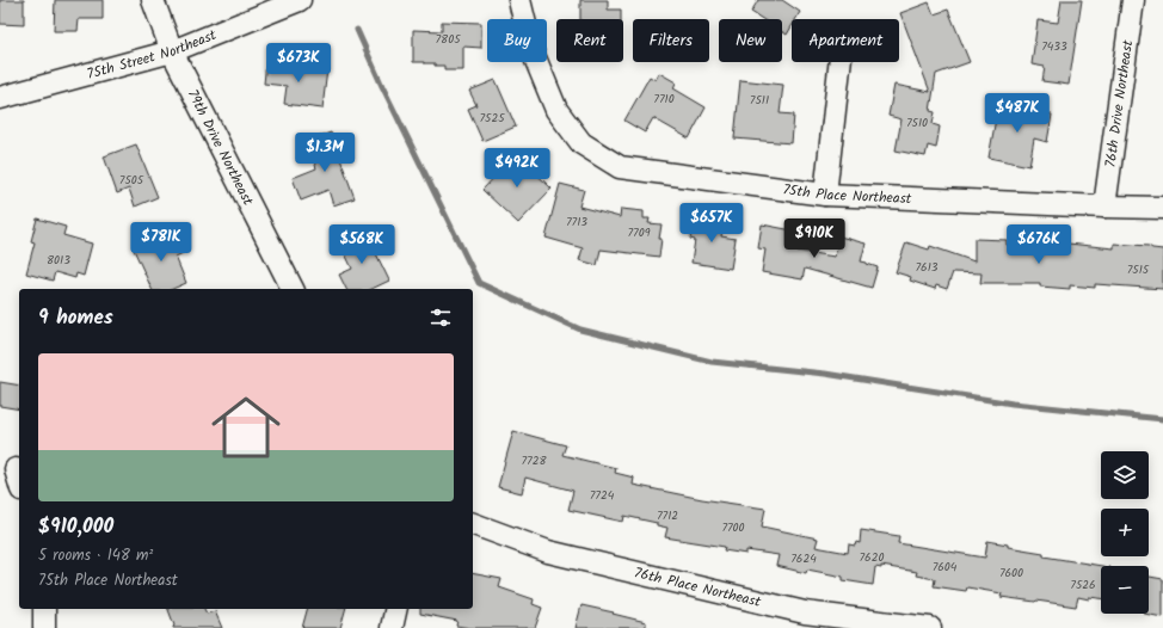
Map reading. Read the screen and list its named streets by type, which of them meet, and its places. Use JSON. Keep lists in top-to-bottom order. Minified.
{"streets":{"street":["75th Street Northeast","76th Drive Northeast","79th Drive Northeast","75th Place Northeast","76th Place Northeast"]},"crossings":[["75th Street Northeast","79th Drive Northeast"],["76th Drive Northeast","75th Place Northeast"]],"house_numbers":["7805","7433","7710","7511","7525","7510","7505","7713","7709","8013","7613","7515","7728","7724","7712","7700","7620","7624","7604","7600","7526"],"page":{"chip":["Buy","Rent","Filters","New","Apartment"],"price":["$673K","$487K","$1.3M","$492K","$657K","$910K","$781K","$568K","$676K"],"heading":"9 homes","list":[{"name":"$910,000","note":"5 rooms · 148 m² · 75th Place Northeast"}],"map_buttons":["+","−"]}}
